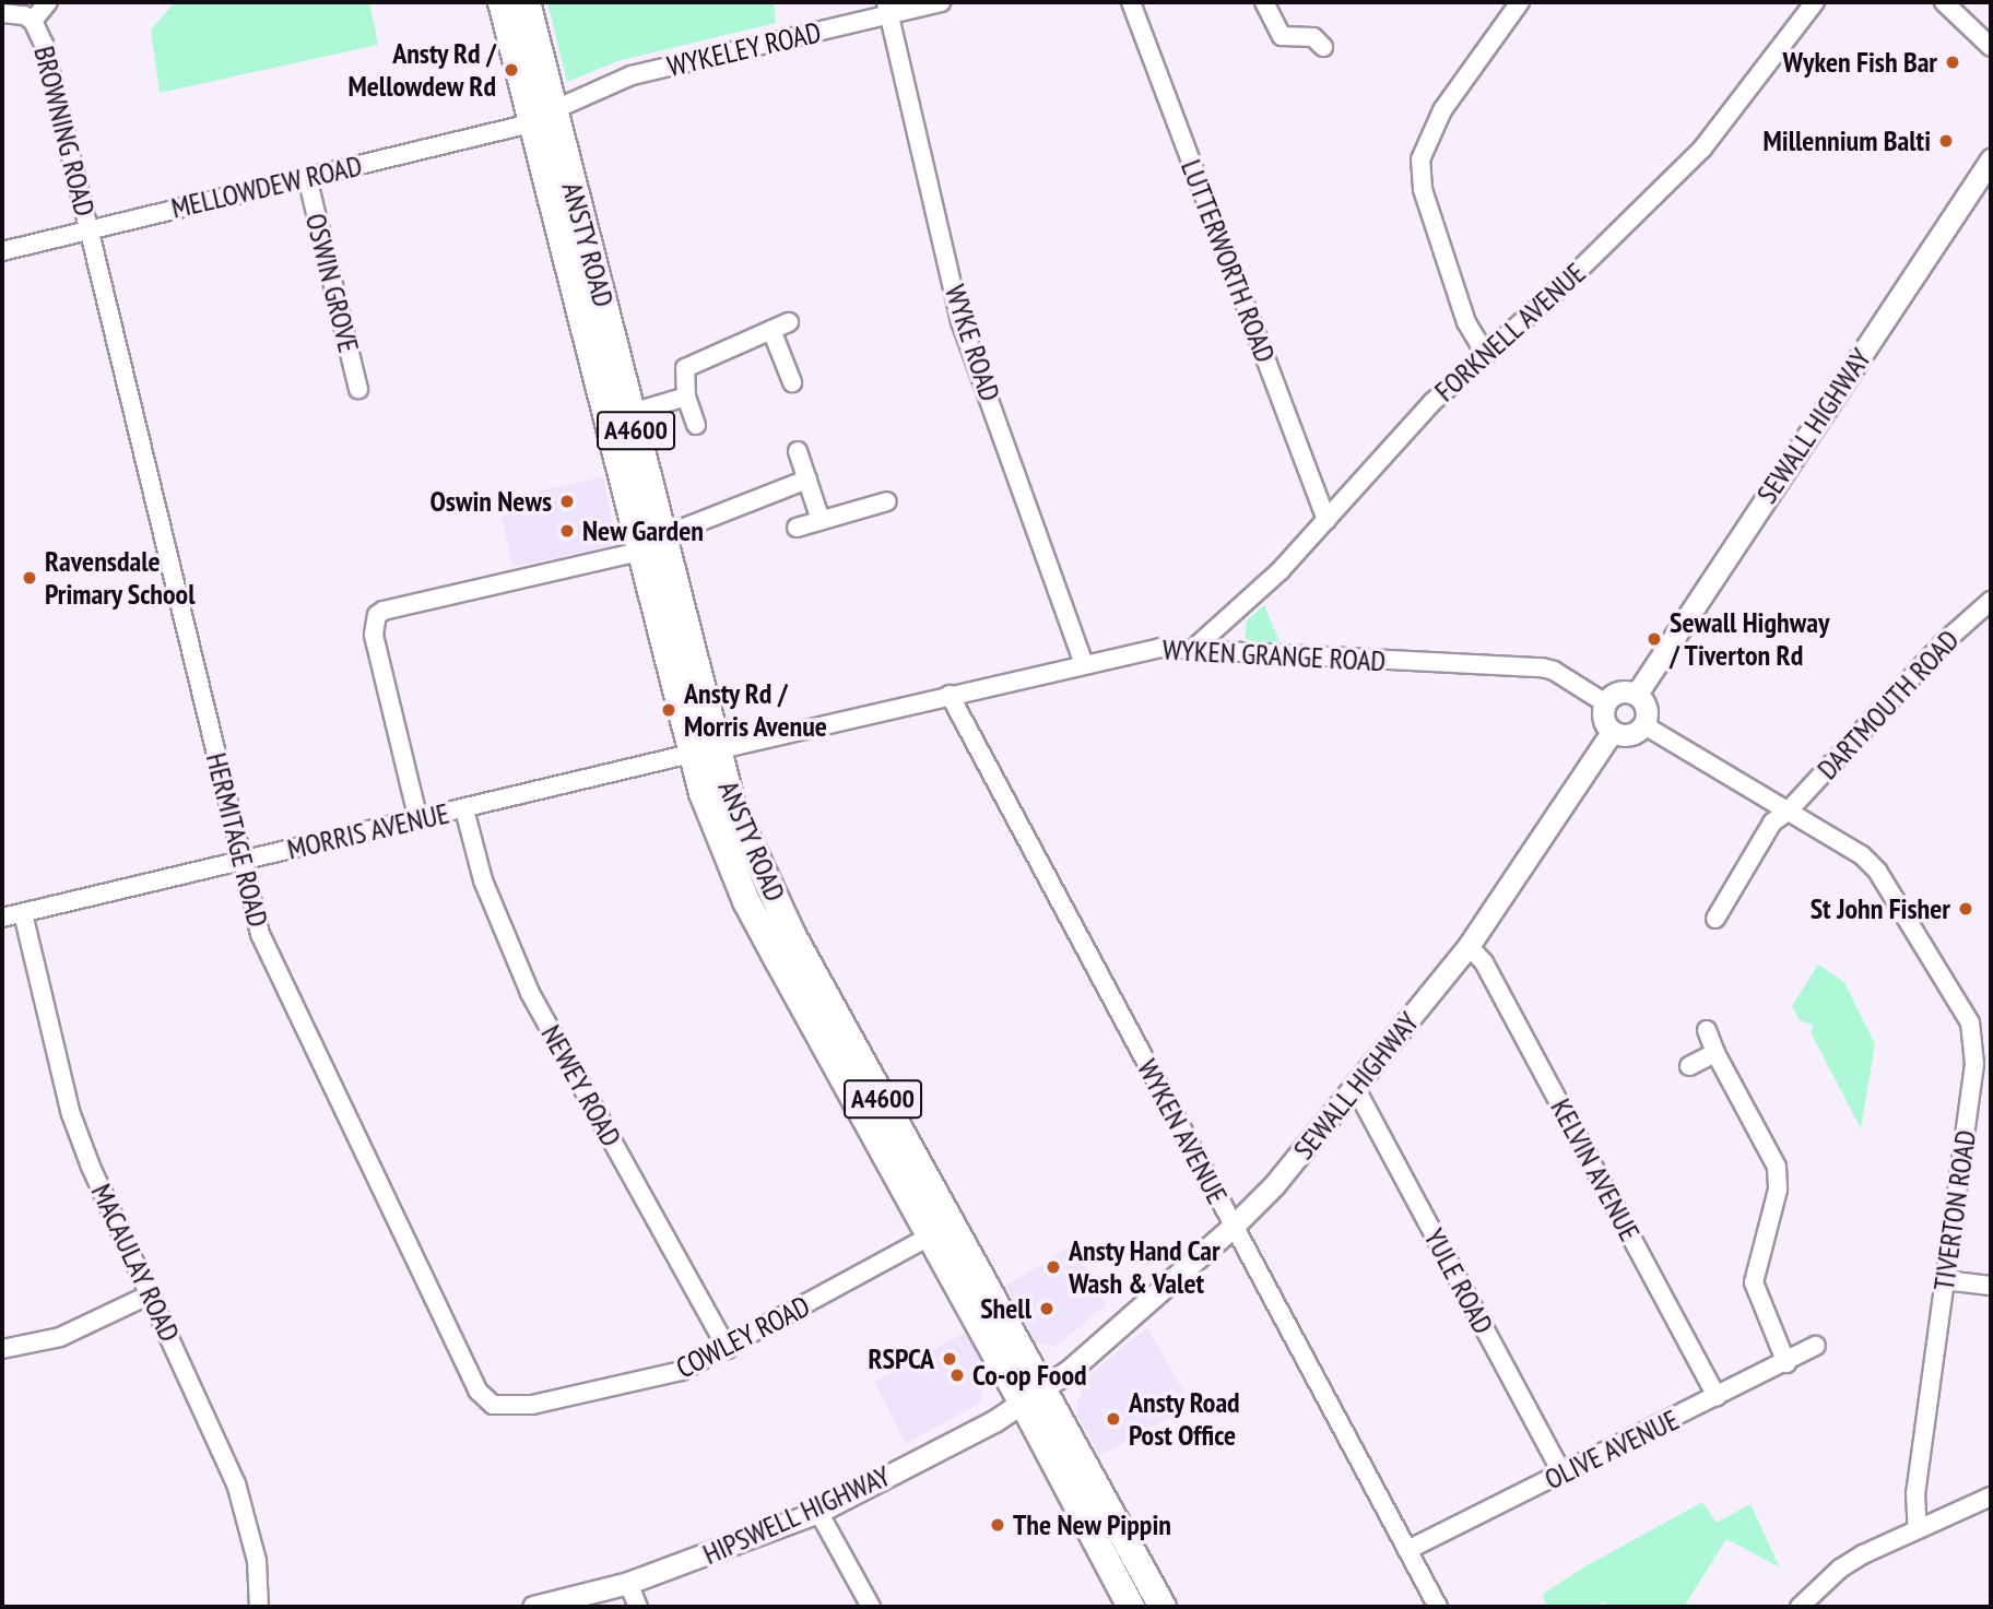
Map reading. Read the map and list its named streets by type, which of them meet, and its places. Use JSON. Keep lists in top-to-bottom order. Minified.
{"streets":{"highway":["ANSTY ROAD","A4600"],"street":["WYKELEY ROAD","BROWNING ROAD","MELLOWDEW ROAD","LUTTERWORTH ROAD","OSWIN GROVE","FORKNELL AVENUE","WYKE ROAD","SEWALL HIGHWAY","WYKEN GRANGE ROAD","DARTMOUTH ROAD","MORRIS AVENUE","HERMITAGE ROAD","NEWEY ROAD","WYKEN AVENUE","KELVIN AVENUE","TIVERTON ROAD","MACAULAY ROAD","YULE ROAD","COWLEY ROAD","OLIVE AVENUE","HIPSWELL HIGHWAY"]},"crossings":[["WYKELEY ROAD","MELLOWDEW ROAD"],["WYKELEY ROAD","ANSTY ROAD"],["WYKELEY ROAD","WYKE ROAD"],["BROWNING ROAD","MELLOWDEW ROAD"],["BROWNING ROAD","HERMITAGE ROAD"],["MELLOWDEW ROAD","ANSTY ROAD"],["MELLOWDEW ROAD","OSWIN GROVE"],["MELLOWDEW ROAD","HERMITAGE ROAD"],["ANSTY ROAD","SEWALL HIGHWAY"],["ANSTY ROAD","WYKEN GRANGE ROAD"],["ANSTY ROAD","MORRIS AVENUE"],["ANSTY ROAD","COWLEY ROAD"],["ANSTY ROAD","HIPSWELL HIGHWAY"],["LUTTERWORTH ROAD","FORKNELL AVENUE"],["FORKNELL AVENUE","WYKEN GRANGE ROAD"],["WYKE ROAD","WYKEN GRANGE ROAD"],["SEWALL HIGHWAY","WYKEN GRANGE ROAD"],["SEWALL HIGHWAY","WYKEN AVENUE"],["SEWALL HIGHWAY","KELVIN AVENUE"],["SEWALL HIGHWAY","TIVERTON ROAD"],["SEWALL HIGHWAY","YULE ROAD"],["SEWALL HIGHWAY","HIPSWELL HIGHWAY"],["WYKEN GRANGE ROAD","MORRIS AVENUE"],["WYKEN GRANGE ROAD","WYKEN AVENUE"],["WYKEN GRANGE ROAD","TIVERTON ROAD"],["DARTMOUTH ROAD","TIVERTON ROAD"],["MORRIS AVENUE","HERMITAGE ROAD"],["MORRIS AVENUE","NEWEY ROAD"],["MORRIS AVENUE","MACAULAY ROAD"],["HERMITAGE ROAD","COWLEY ROAD"],["NEWEY ROAD","COWLEY ROAD"],["WYKEN AVENUE","OLIVE AVENUE"],["KELVIN AVENUE","OLIVE AVENUE"],["YULE ROAD","OLIVE AVENUE"]],"places":["Wyken Fish Bar","Ansty Rd / Mellowdew Rd","Millennium Balti","Oswin News","New Garden","Ravensdale Primary School","Sewall Highway / Tiverton Rd","Ansty Rd / Morris Avenue","St John Fisher","Ansty Hand Car Wash & Valet","Shell","RSPCA","Co-op Food","Ansty Road Post Office","The New Pippin"]}
